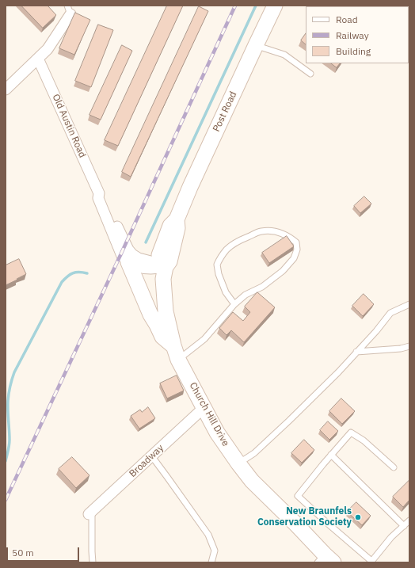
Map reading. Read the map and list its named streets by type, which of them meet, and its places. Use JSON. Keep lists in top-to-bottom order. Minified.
{"streets":{"street":["Post Road","Old Austin Road","Church Hill Drive","Broadway"]},"crossings":[["Post Road","Old Austin Road"],["Post Road","Church Hill Drive"],["Old Austin Road","Church Hill Drive"],["Church Hill Drive","Broadway"]],"places":["New Braunfels Conservation Society"],"legend":["Road","Railway","Building"],"scale_bar":"50 m"}
